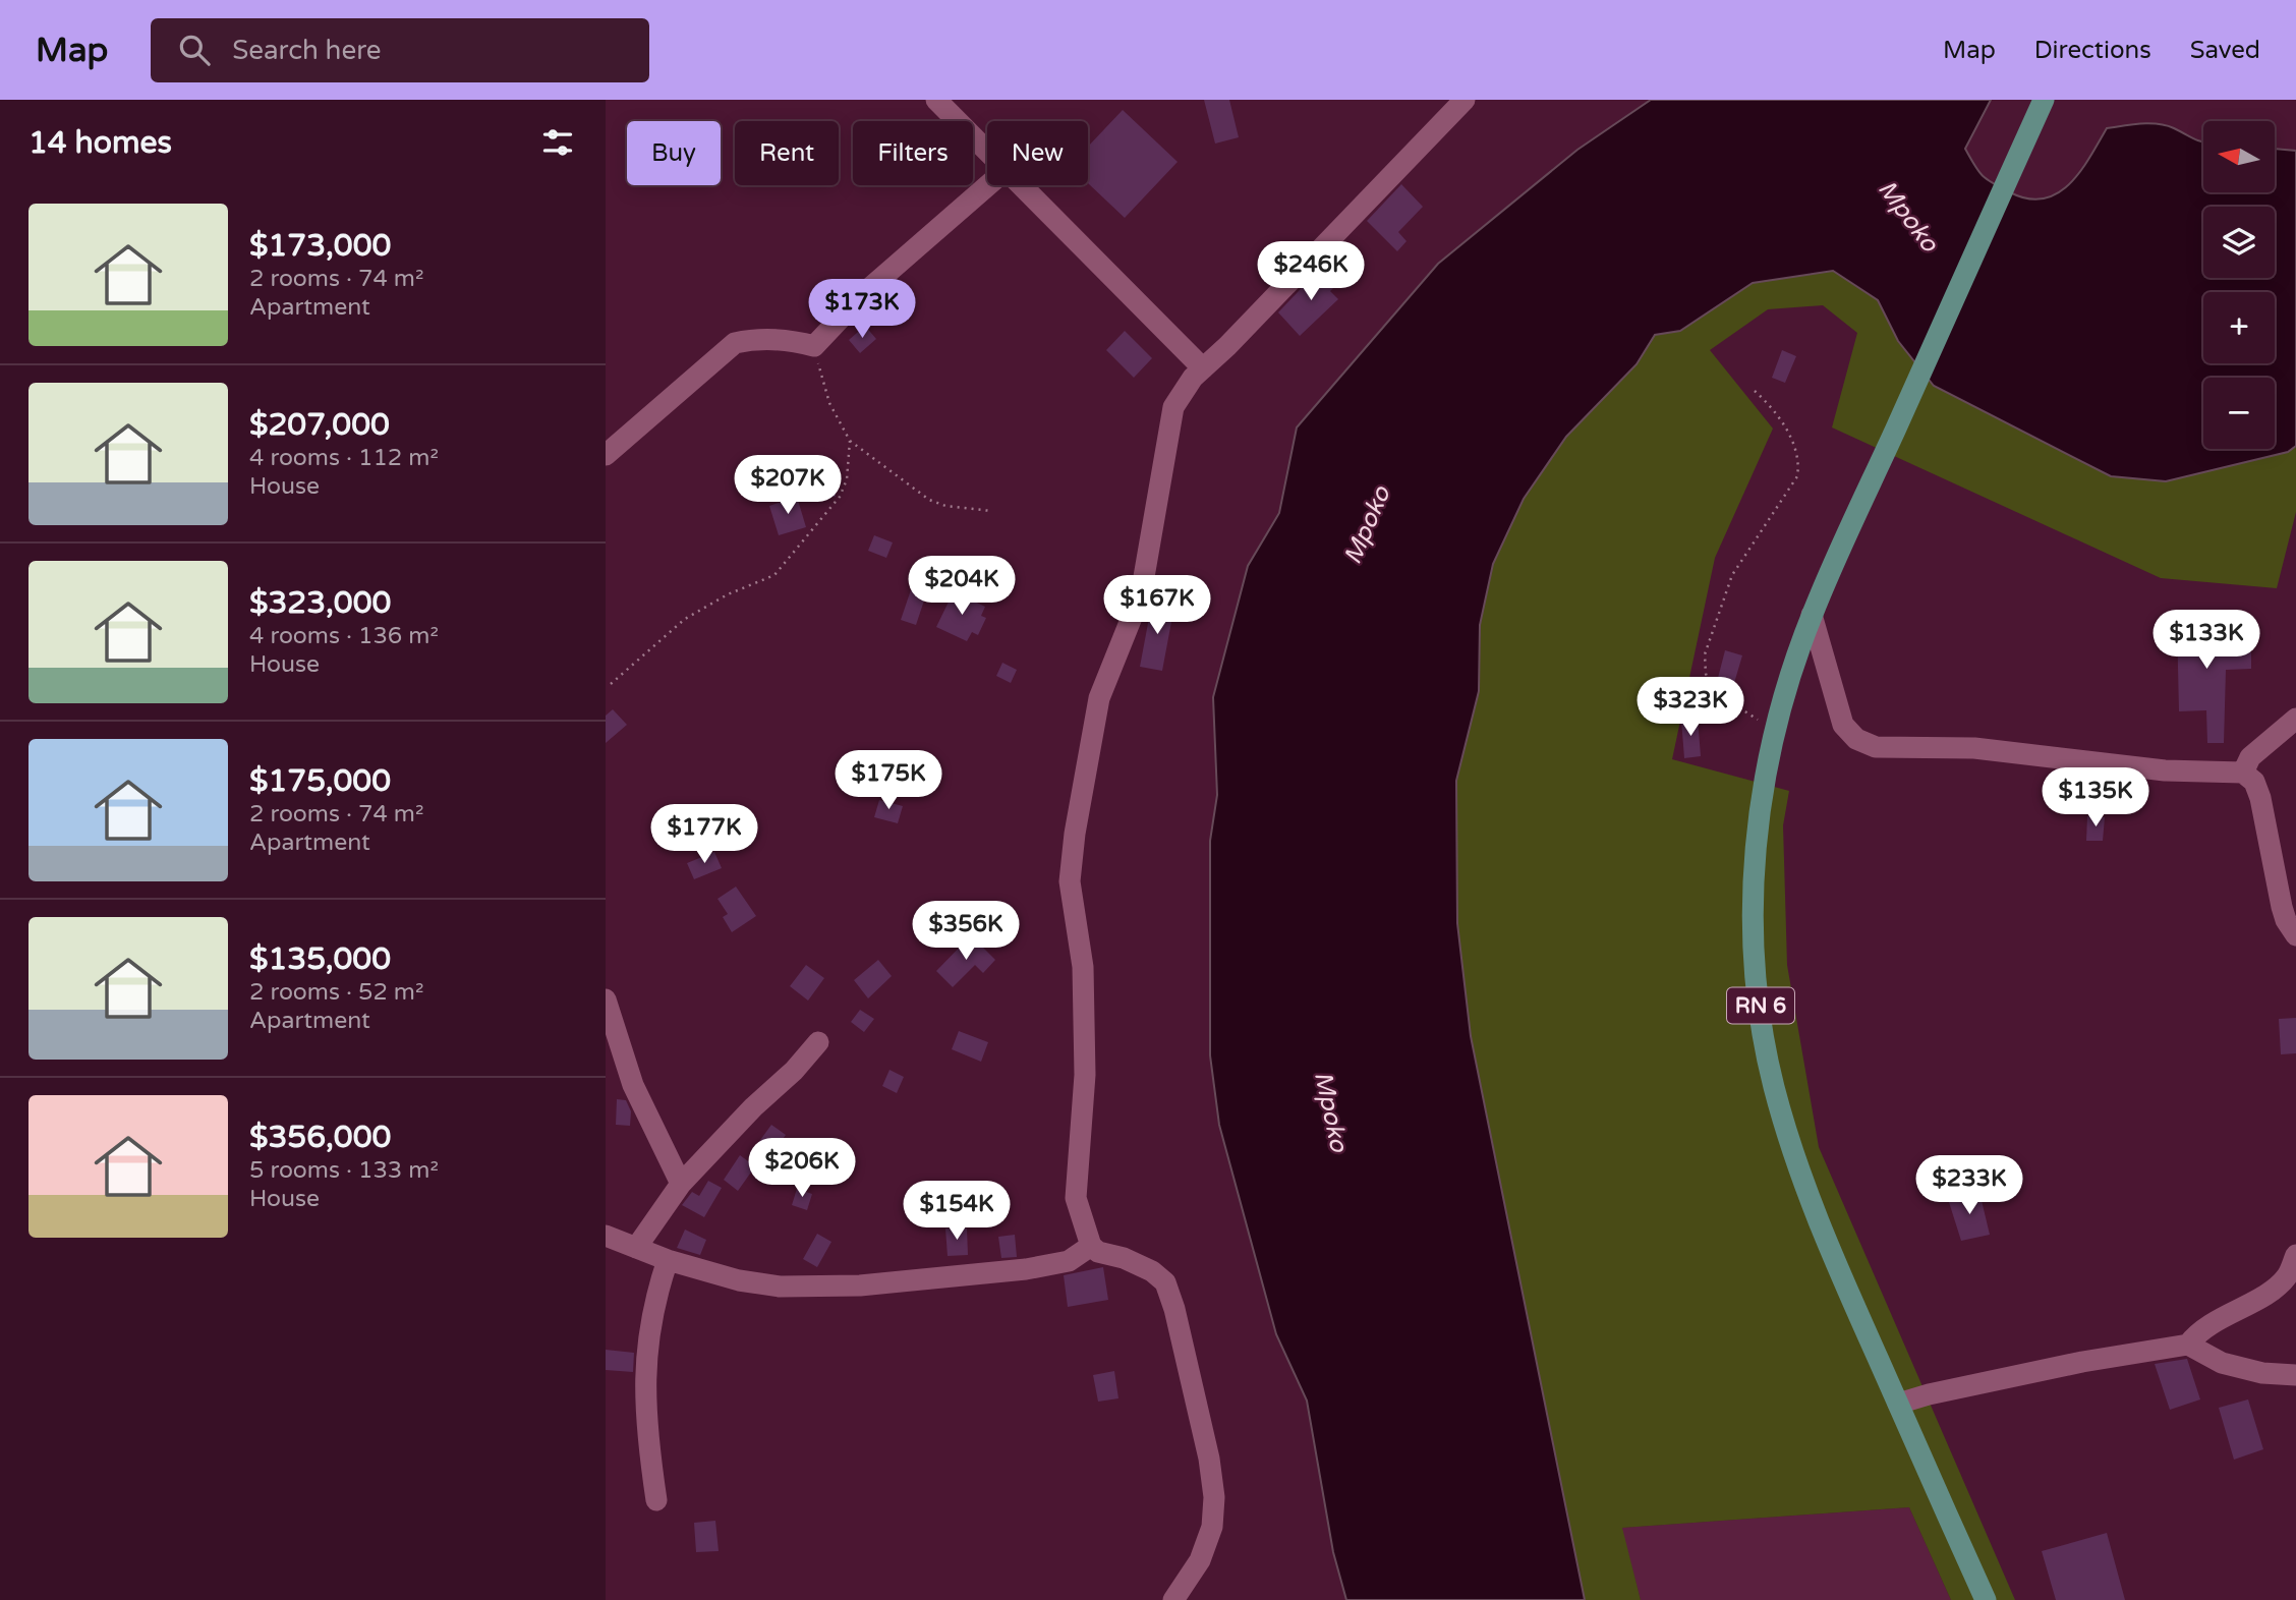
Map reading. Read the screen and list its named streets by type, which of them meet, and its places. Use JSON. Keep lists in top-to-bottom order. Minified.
{"streets":{"main road":["RN 6"]},"water":["Mpoko"],"north":"left","page":{"header":"Map","search":"Search here","nav":["Map","Directions","Saved"],"heading":"14 homes","map_buttons":["+","−"],"chip":["Buy","Rent","Filters","New"],"list":[{"name":"$173,000","note":"2 rooms · 74 m² · Apartment"},{"name":"$207,000","note":"4 rooms · 112 m² · House"},{"name":"$323,000","note":"4 rooms · 136 m² · House"},{"name":"$175,000","note":"2 rooms · 74 m² · Apartment"},{"name":"$135,000","note":"2 rooms · 52 m² · Apartment"},{"name":"$356,000","note":"5 rooms · 133 m² · House"}],"price":["$246K","$173K","$207K","$204K","$167K","$133K","$323K","$175K","$135K","$177K","$356K","$206K","$233K","$154K"]}}
